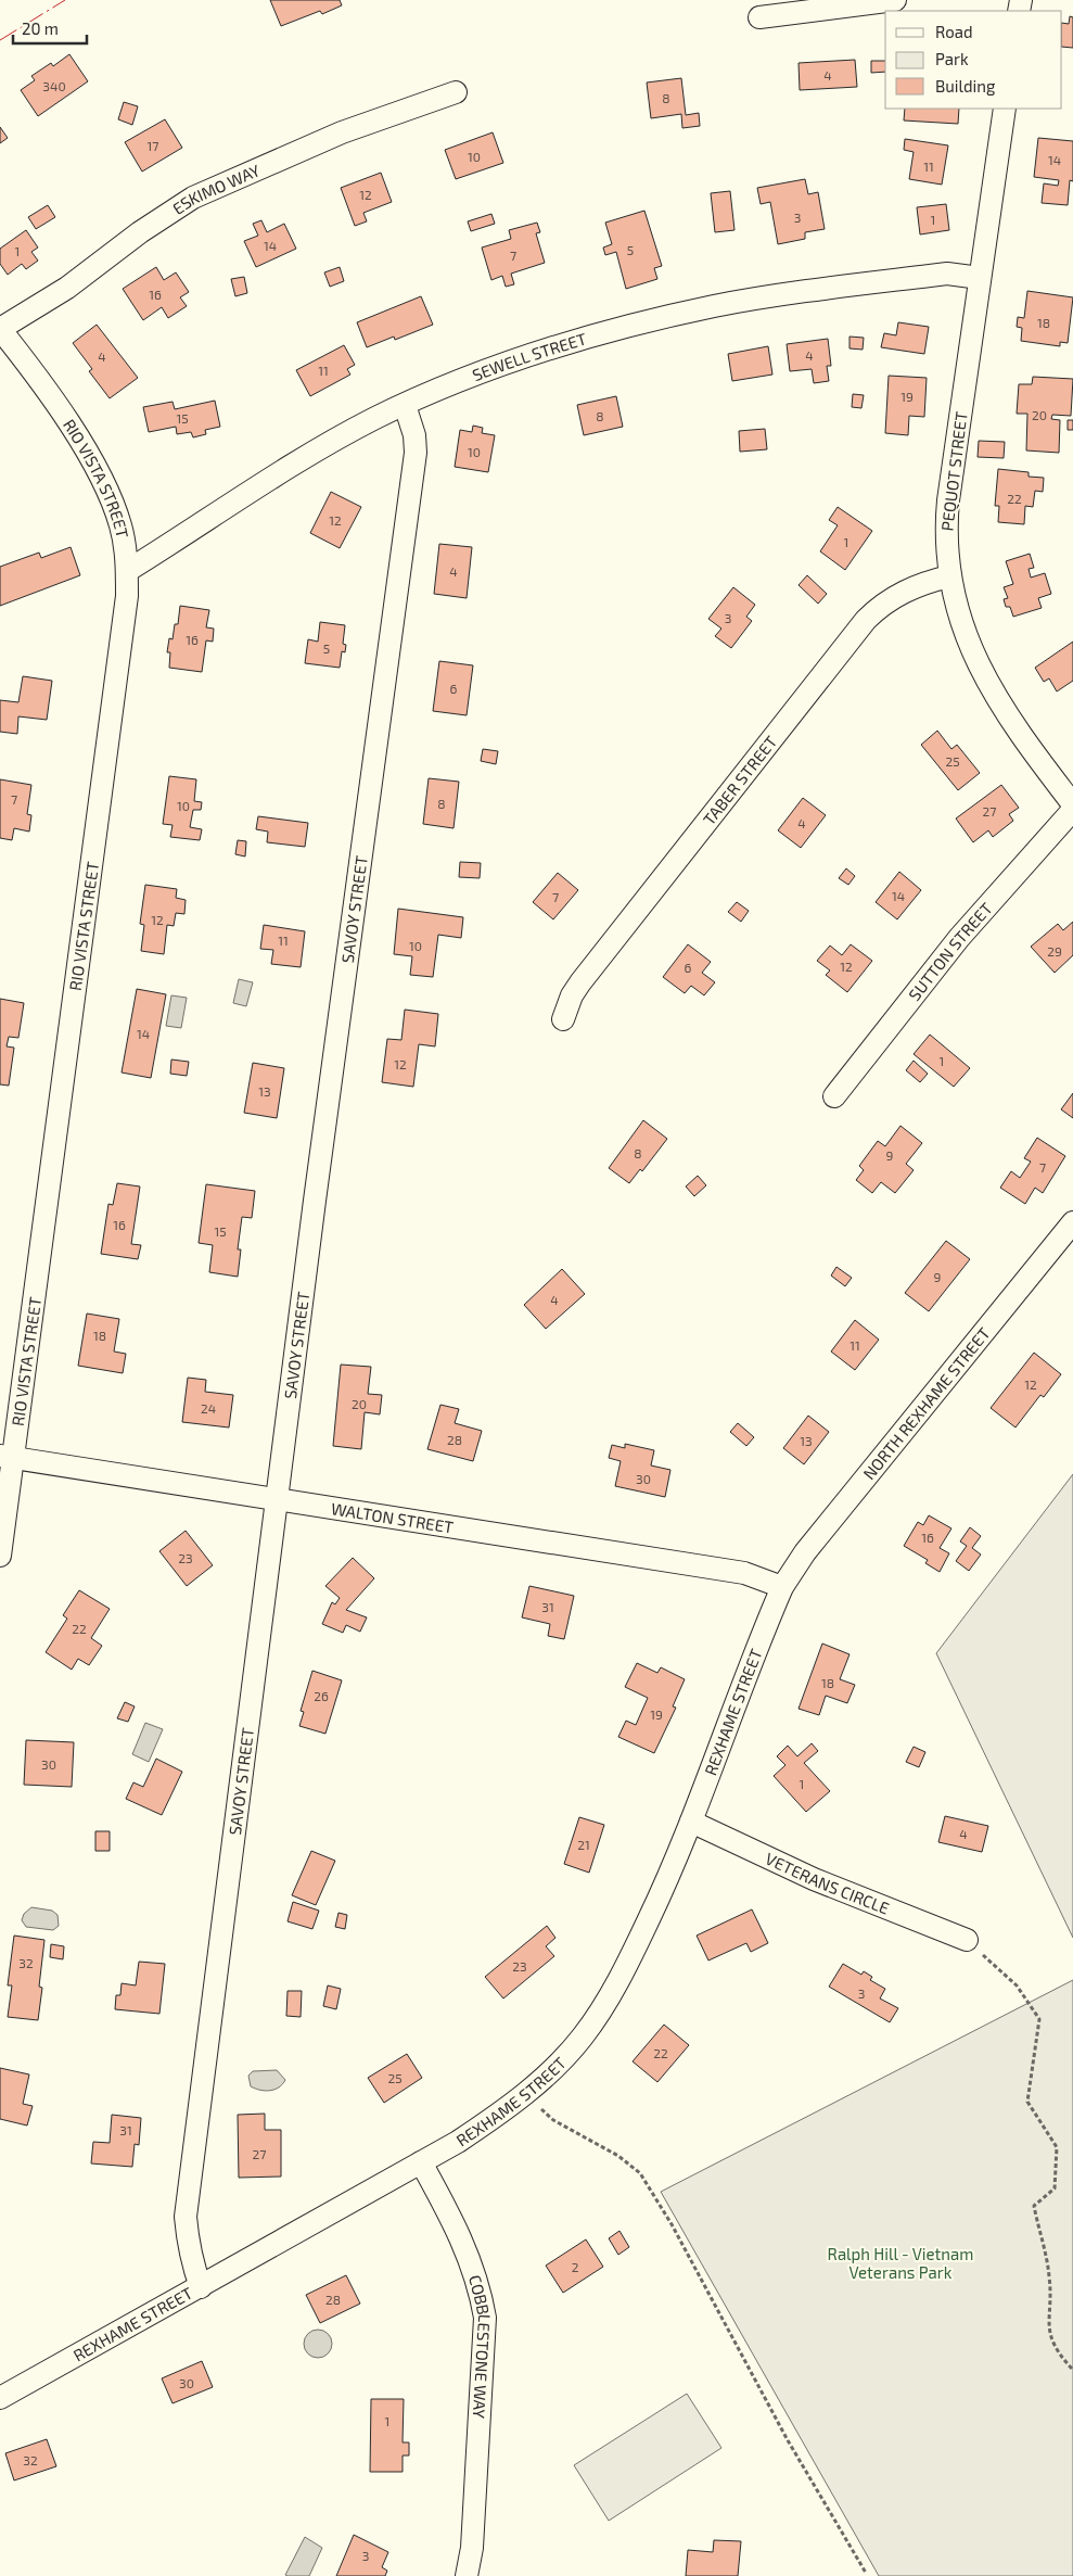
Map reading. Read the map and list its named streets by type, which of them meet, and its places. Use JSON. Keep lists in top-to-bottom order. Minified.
{"streets":{"street":["ESKIMO WAY","SEWELL STREET","PEQUOT STREET","RIO VISTA STREET","TABER STREET","SAVOY STREET","SUTTON STREET","NORTH REXHAME STREET","WALTON STREET","REXHAME STREET","VETERANS CIRCLE","COBBLESTONE WAY"]},"crossings":[["ESKIMO WAY","RIO VISTA STREET"],["SEWELL STREET","PEQUOT STREET"],["SEWELL STREET","RIO VISTA STREET"],["SEWELL STREET","SAVOY STREET"],["PEQUOT STREET","TABER STREET"],["RIO VISTA STREET","WALTON STREET"],["SAVOY STREET","WALTON STREET"],["SAVOY STREET","REXHAME STREET"],["NORTH REXHAME STREET","WALTON STREET"],["NORTH REXHAME STREET","REXHAME STREET"],["WALTON STREET","REXHAME STREET"],["REXHAME STREET","VETERANS CIRCLE"],["REXHAME STREET","COBBLESTONE WAY"]],"parks":["Ralph Hill - Vietnam Veterans Park"],"house_numbers":["4","340","8","17","10","14","11","12","3","1","14","5","1","7","16","18","4","4","11","19","20","8","15","10","22","12","1","4","3","16","5","6","25","7","8","10","27","4","14","7","12","11","10","29","12","6","14","1","12","13","8","9","7","16","15","9","4","18","11","12","20","24","28","13","30","16","23","31","22","18","26","19","30","1","4","21","32","23","3","22","25","31","27","2","28","30","1","32","3"],"legend":["Road","Park","Building"],"scale_bar":"20 m"}
